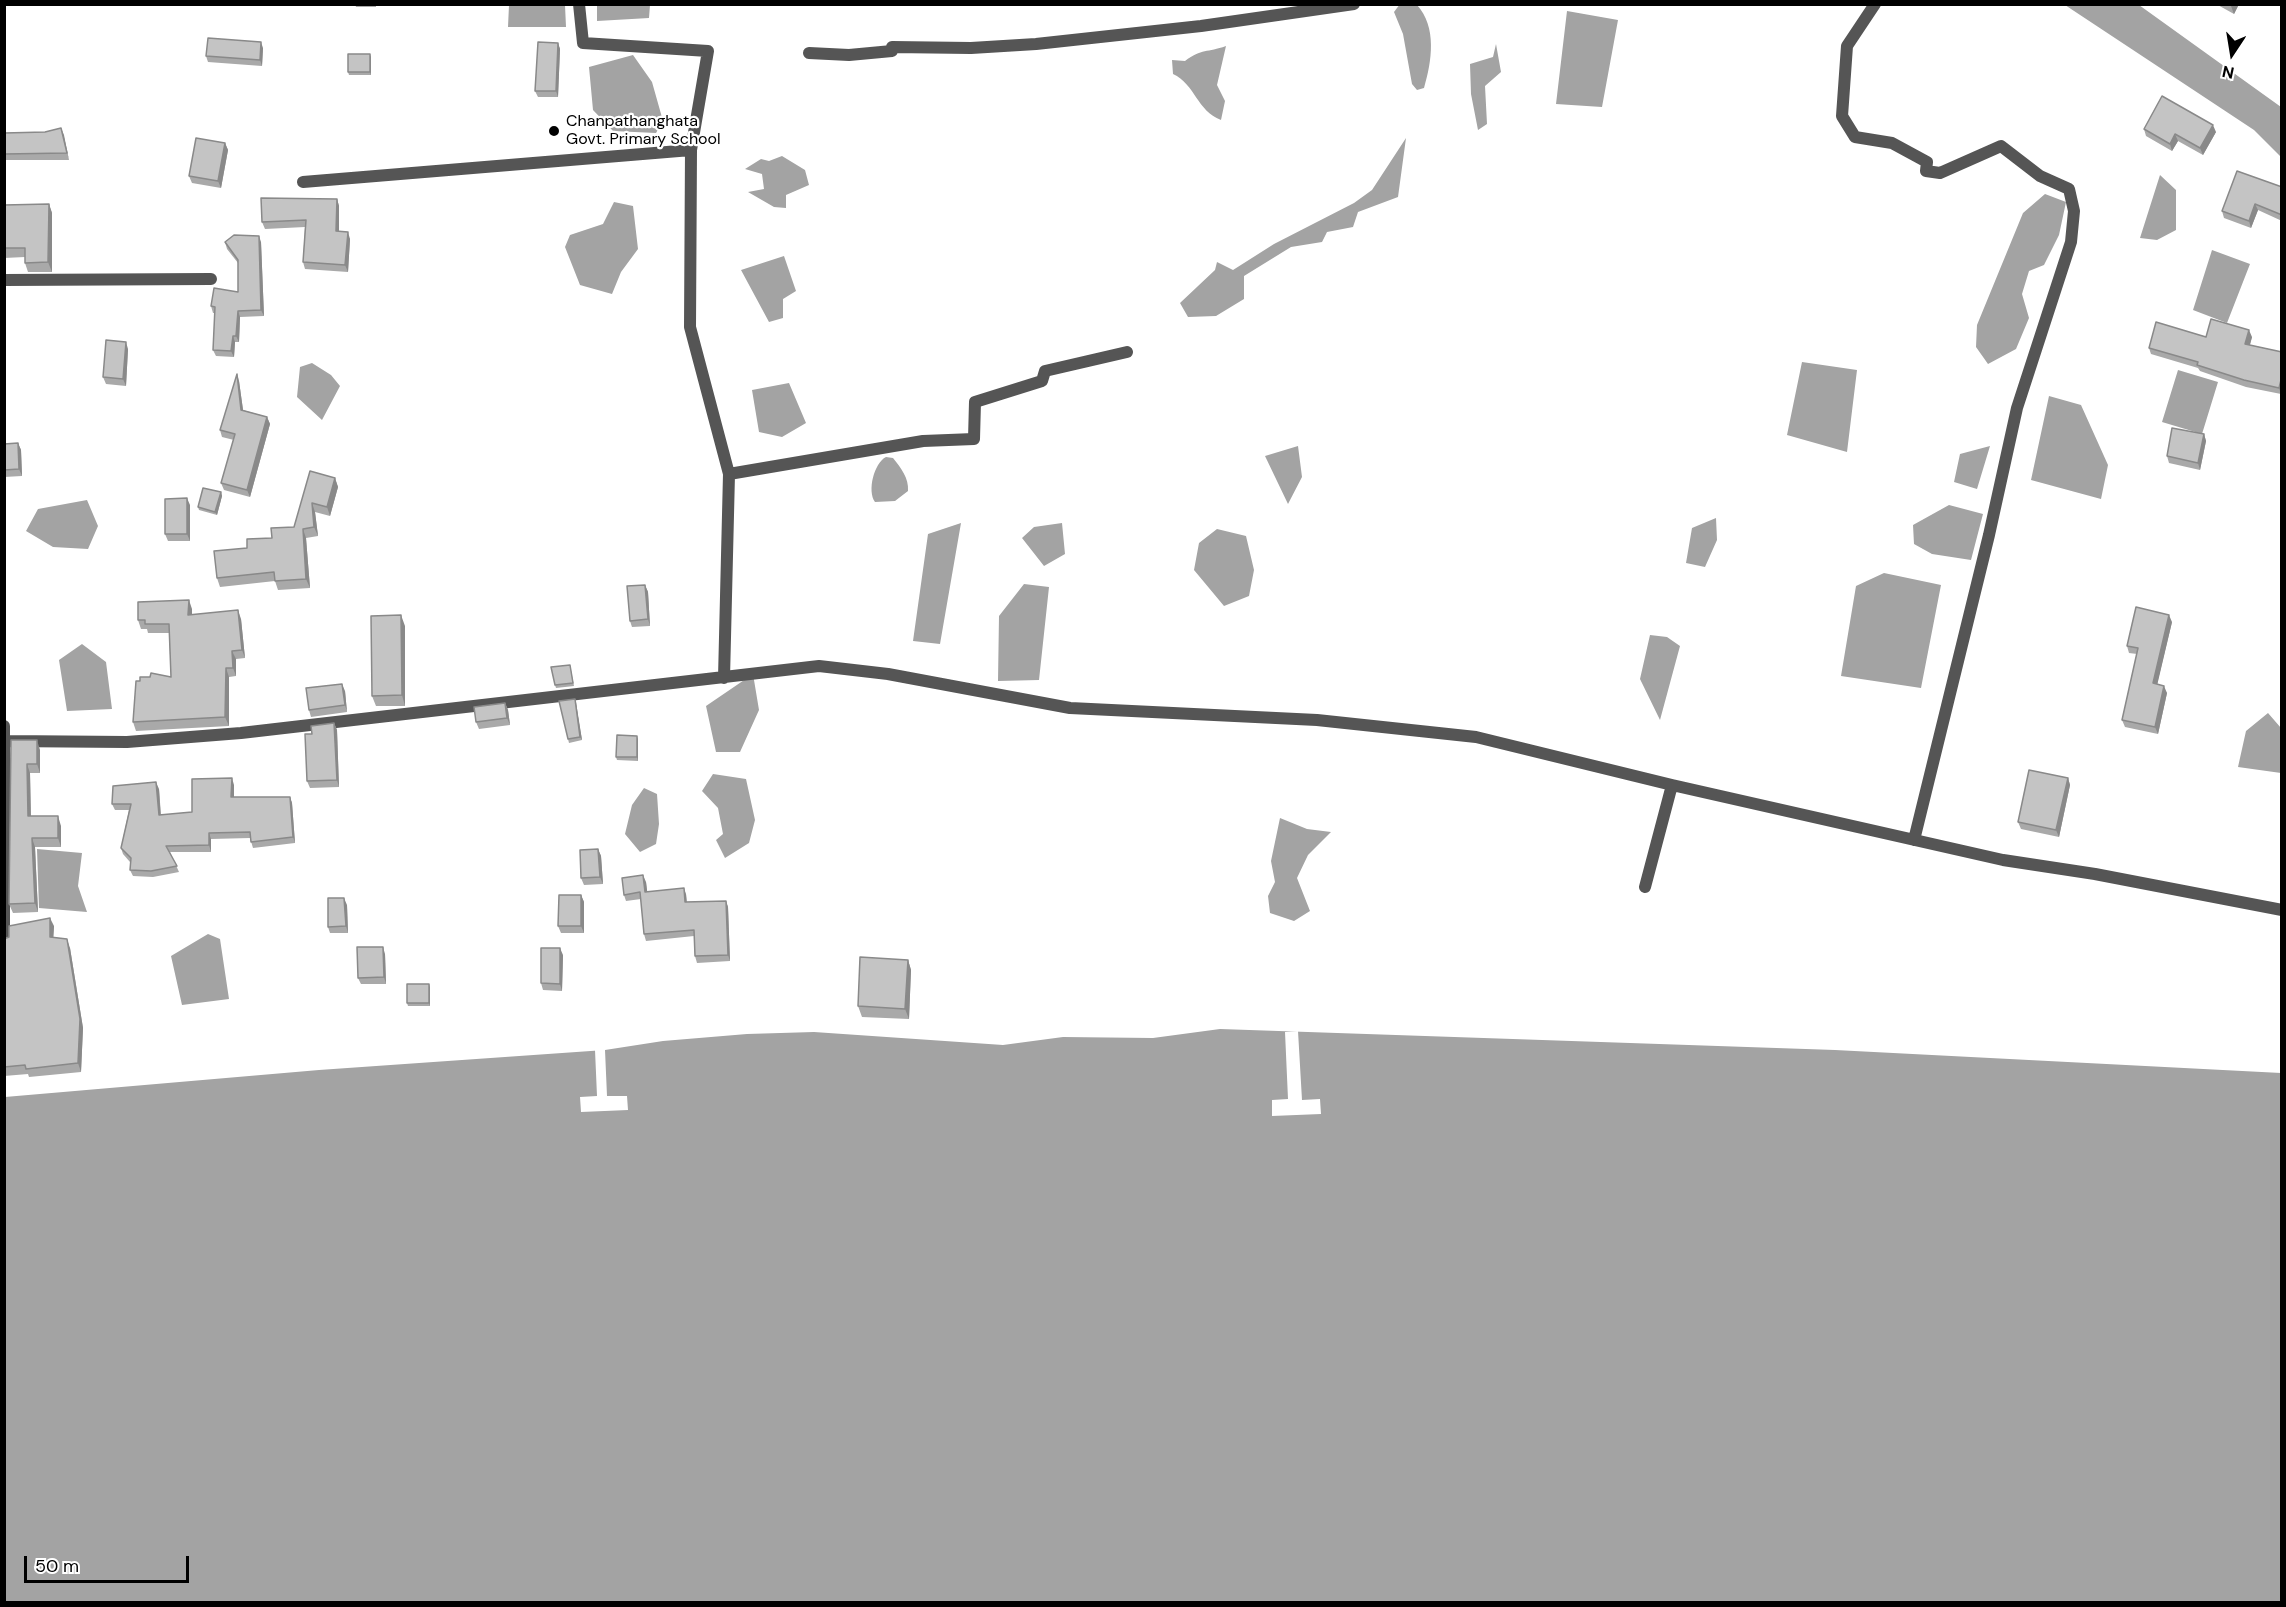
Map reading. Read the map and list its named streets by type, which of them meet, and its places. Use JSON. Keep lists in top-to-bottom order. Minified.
{"places":["Chanpathanghata Govt. Primary School"],"scale_bar":"50 m","north":"bottom"}
